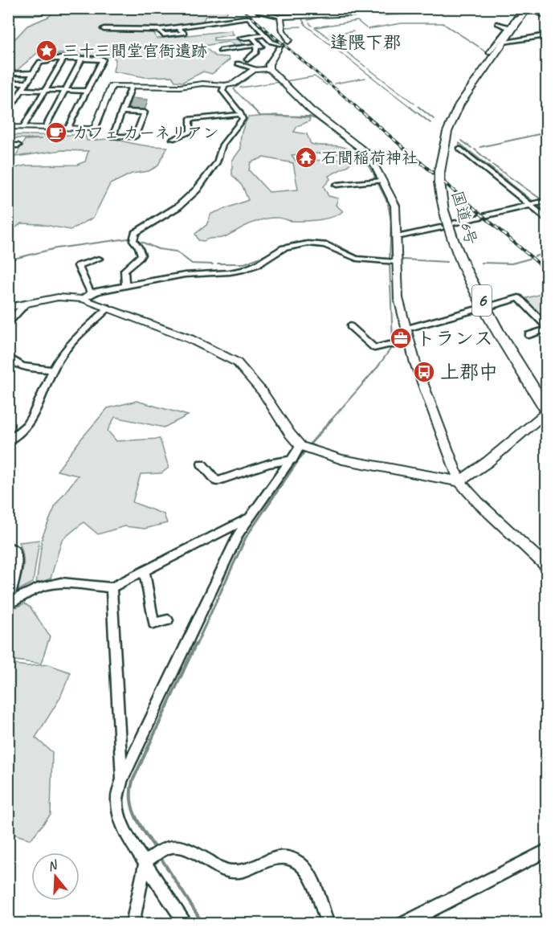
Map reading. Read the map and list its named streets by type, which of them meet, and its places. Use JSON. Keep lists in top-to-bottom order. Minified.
{"streets":{"highway":["国道6号","6"]},"districts":["逢隈下郡"],"places":{"place":["三十三間堂官衙遺跡"],"cafe":["カフェ カーネリアン"],"temple":["石間稲荷神社"],"office":["トランス"],"bus stop":["上郡中"]},"north":"top"}
